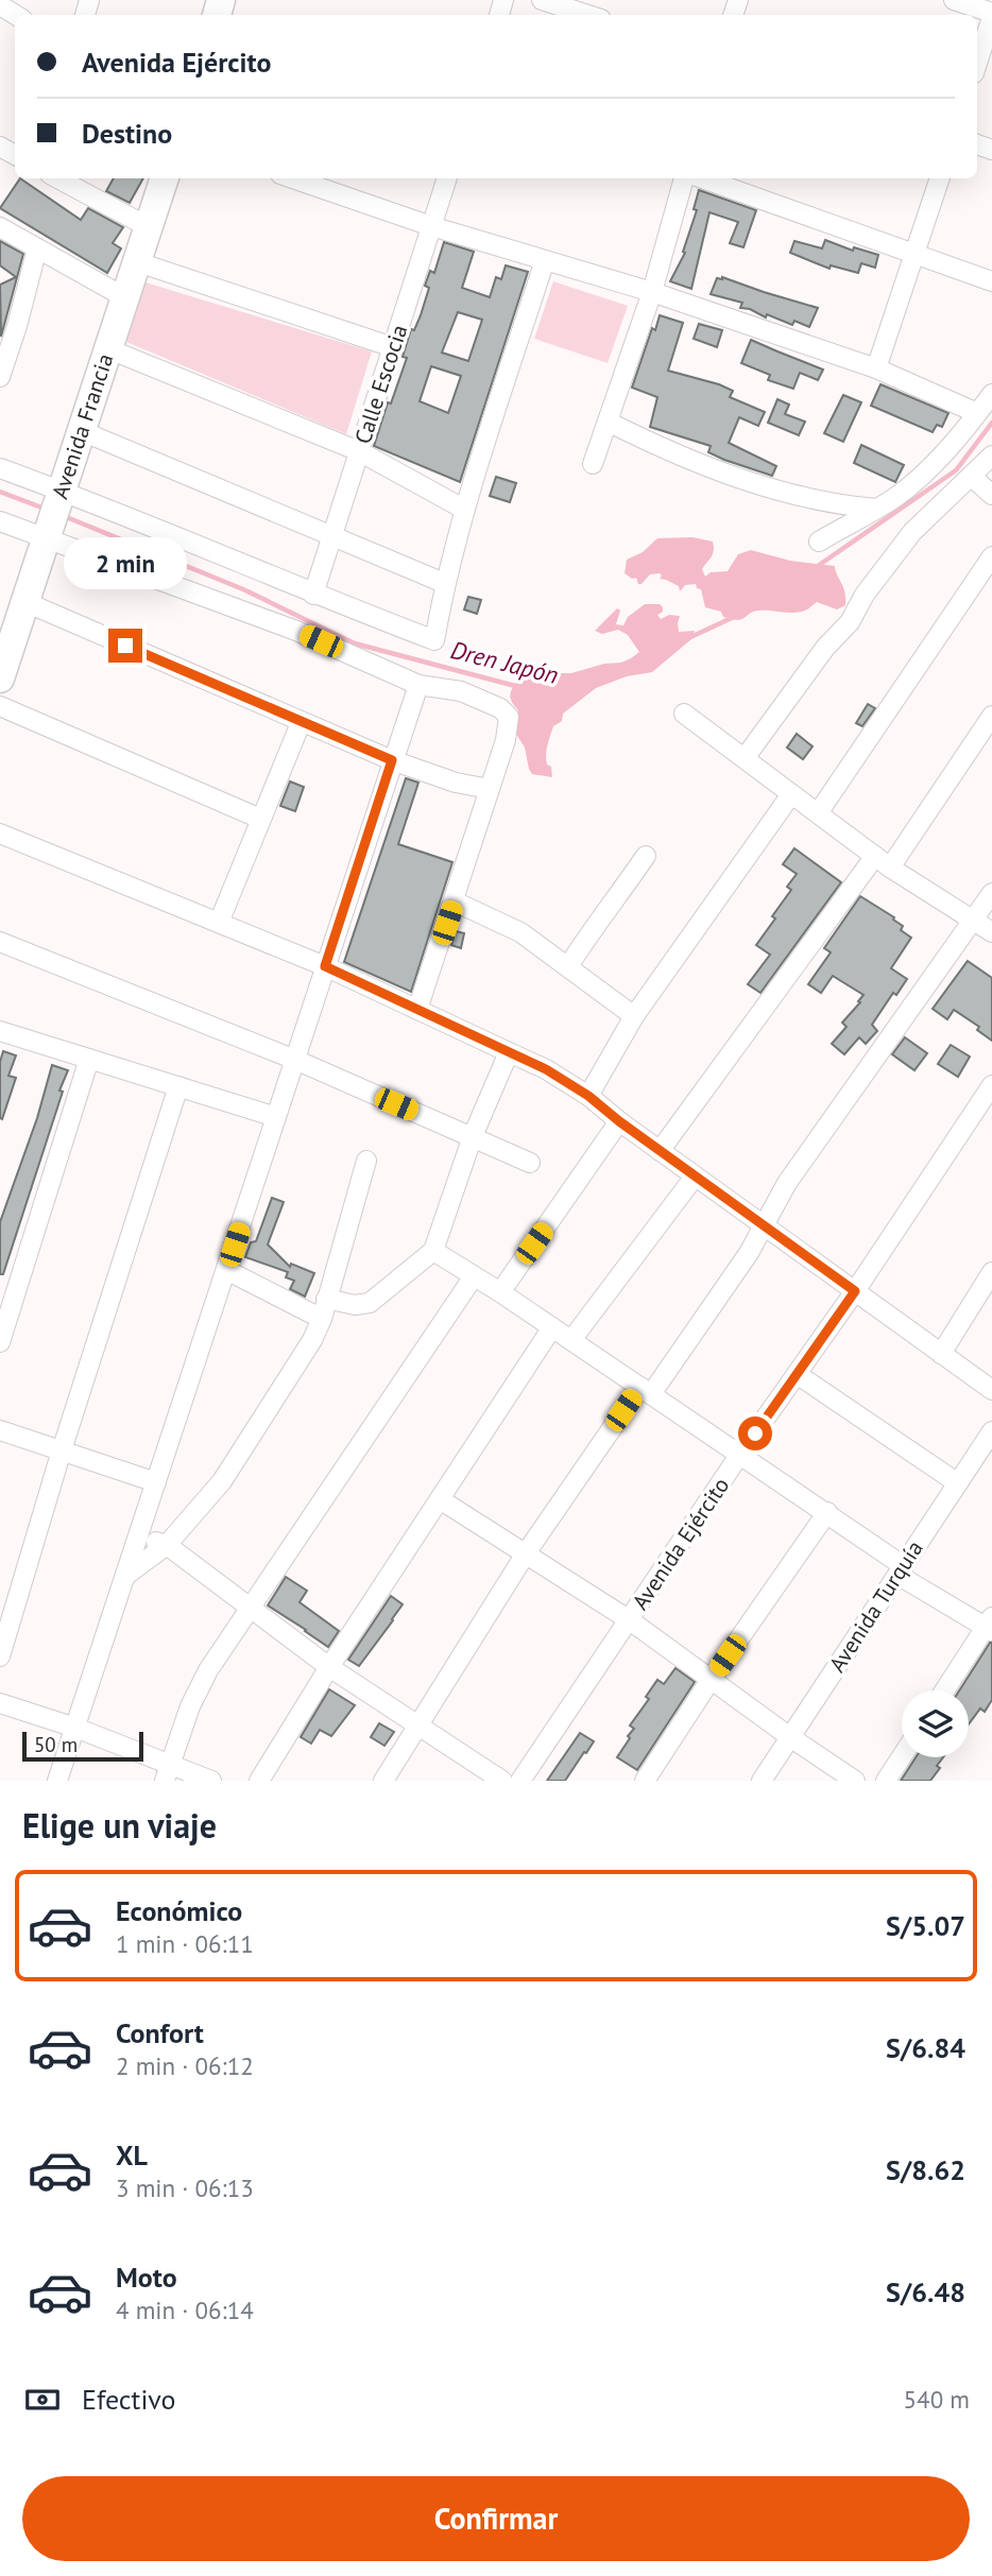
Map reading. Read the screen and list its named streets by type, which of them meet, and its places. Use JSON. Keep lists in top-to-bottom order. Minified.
{"streets":{"street":["Calle Escocia","Avenida Francia","Avenida Ejército","Avenida Turquía"]},"water":["Dren Japón"],"scale_bar":"50 m","page":{"banner":["Avenida Ejército","Destino"],"bubble":"2 min","scale":"50 m","heading":"Elige un viaje","list":[{"name":"Económico","note":"1 min · 06:11","value":"S/5.07"},{"name":"Confort","note":"2 min · 06:12","value":"S/6.84"},{"name":"XL","note":"3 min · 06:13","value":"S/8.62"},{"name":"Moto","note":"4 min · 06:14","value":"S/6.48"}],"pay":["Efectivo","540 m"],"buttons":"Confirmar"}}
